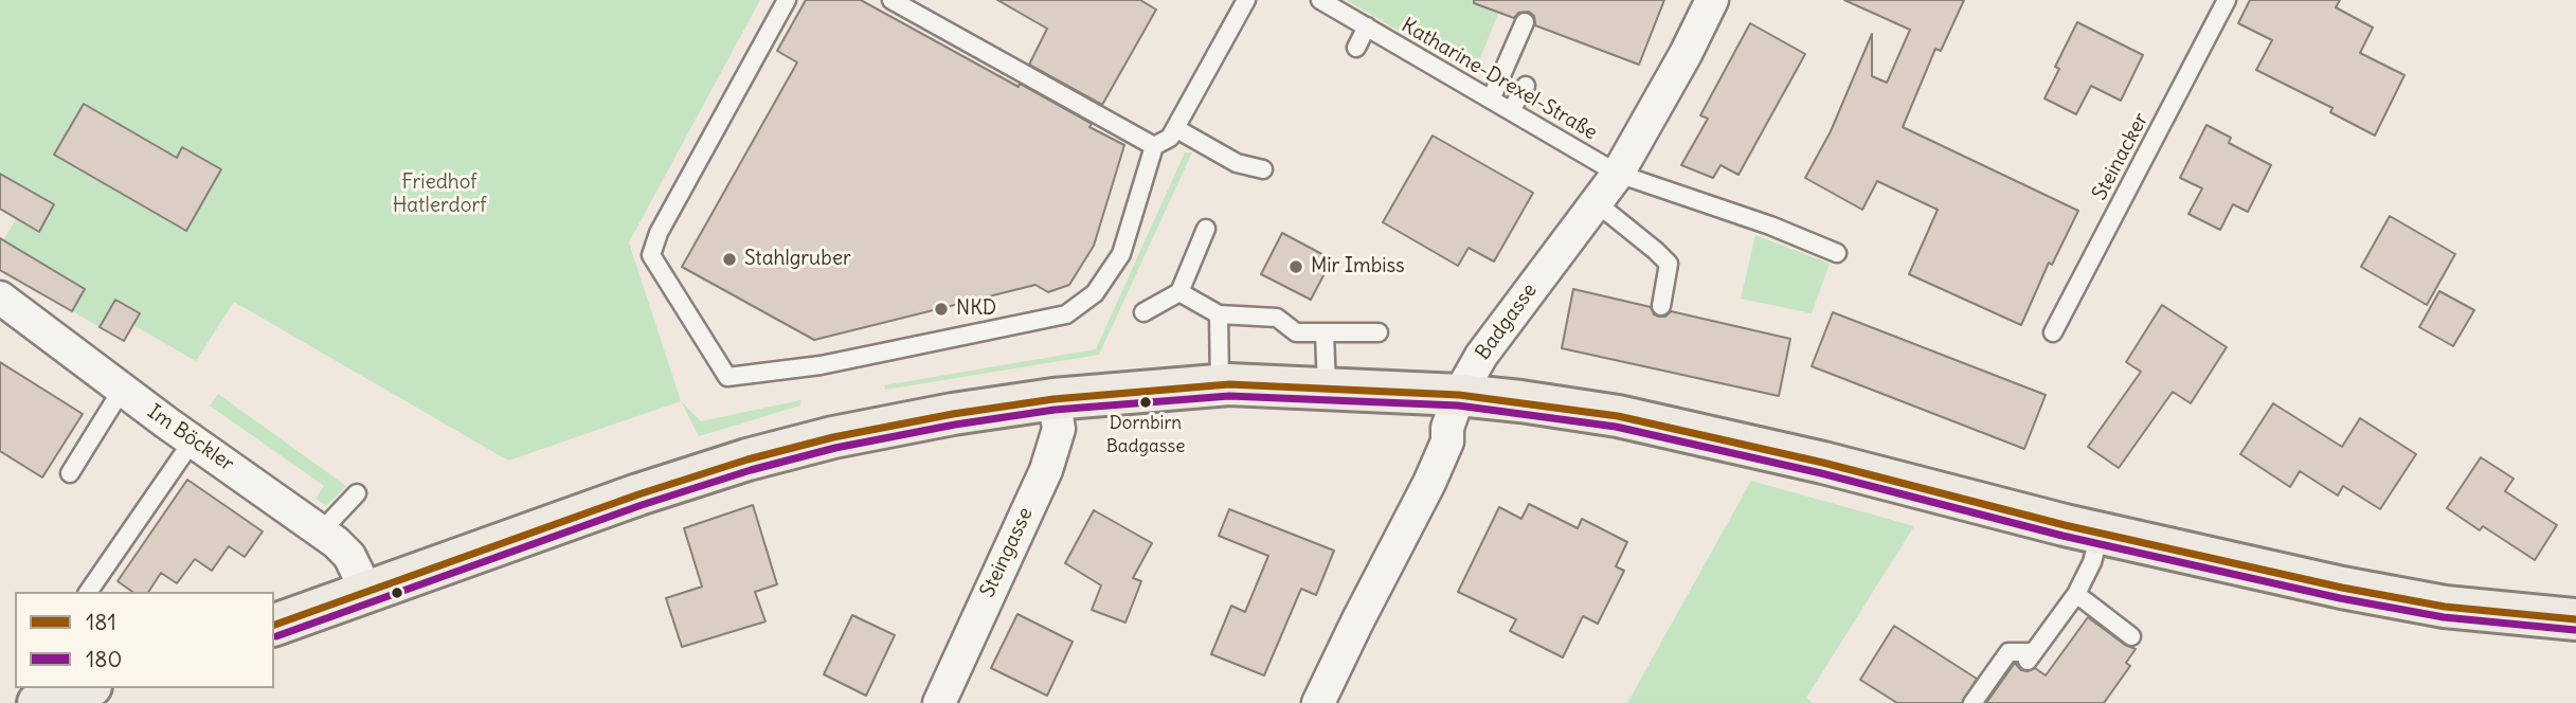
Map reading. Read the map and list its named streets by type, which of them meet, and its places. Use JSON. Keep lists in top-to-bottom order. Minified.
{"streets":{"street":["Badgasse","Im Böckler","Steingasse"],"lane":["Katharine-Drexel-Straße","Steinacker"]},"crossings":[["Katharine-Drexel-Straße","Badgasse"]],"parks":["Friedhof Hatlerdorf"],"places":["Stahlgruber","Mir Imbiss","NKD","Dornbirn Badgasse"],"lines":["transit line 181","transit line 180"],"legend":["181","180"]}
